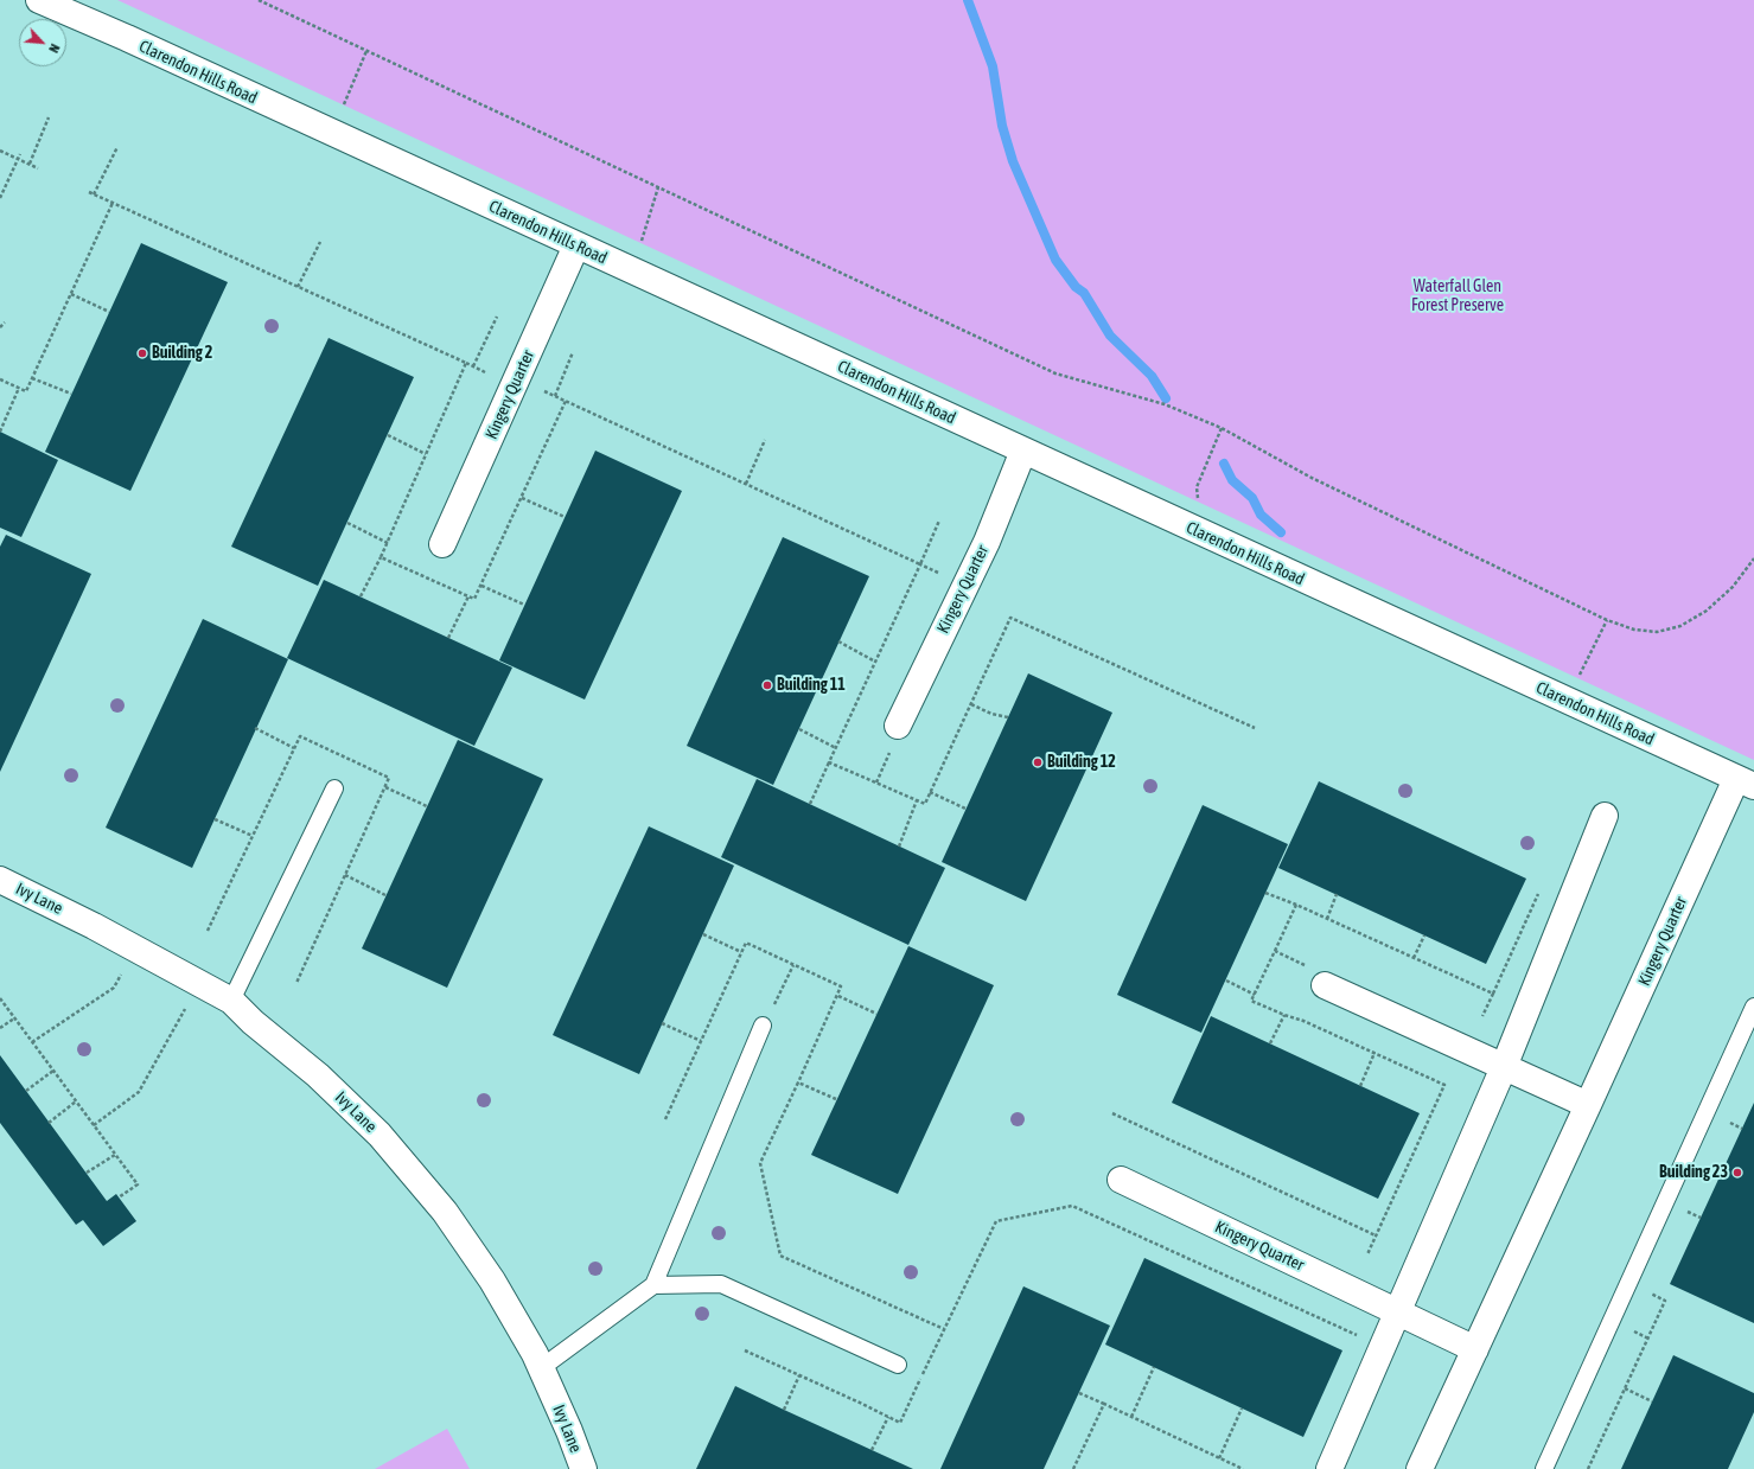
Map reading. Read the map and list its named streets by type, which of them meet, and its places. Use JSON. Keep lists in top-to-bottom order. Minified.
{"streets":{"street":["Clarendon Hills Road","Kingery Quarter","Ivy Lane"]},"crossings":[["Clarendon Hills Road","Kingery Quarter"]],"parks":["Waterfall Glen Forest Preserve"],"places":["Building 2","Building 11","Building 12","Building 23"],"north":"bottom right"}
